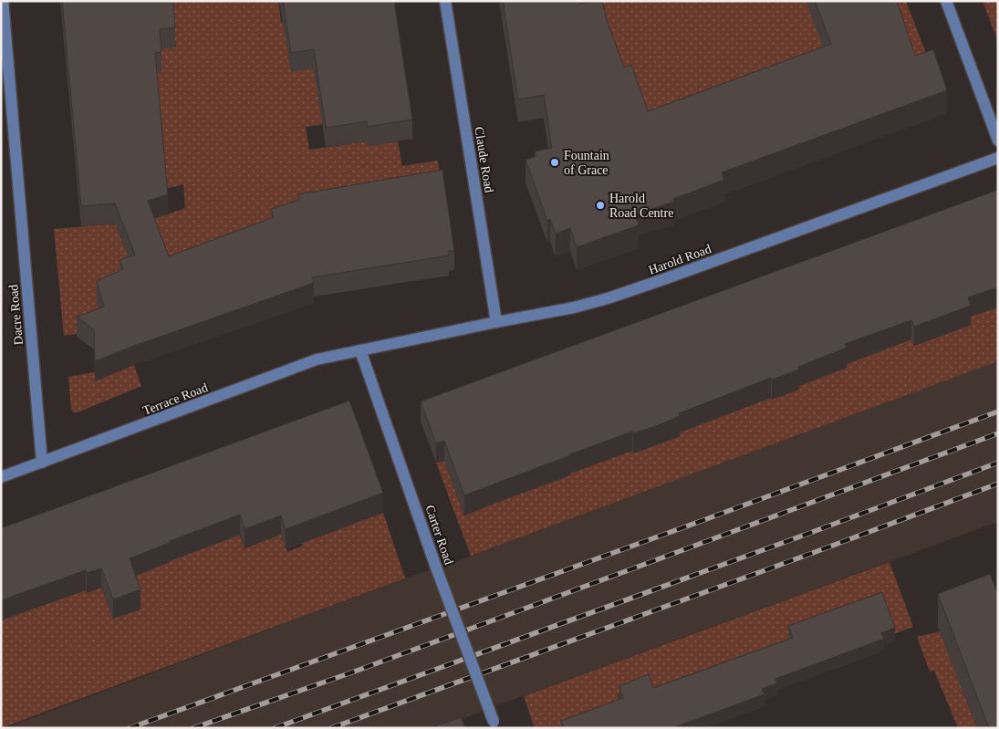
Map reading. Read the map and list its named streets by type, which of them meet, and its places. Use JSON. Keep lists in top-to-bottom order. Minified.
{"streets":{"street":["Claude Road","Harold Road","Dacre Road","Terrace Road","Carter Road"]},"crossings":[["Claude Road","Harold Road"],["Harold Road","Terrace Road"],["Harold Road","Carter Road"],["Dacre Road","Terrace Road"],["Terrace Road","Carter Road"]],"places":["Fountain of Grace","Harold Road Centre"]}
